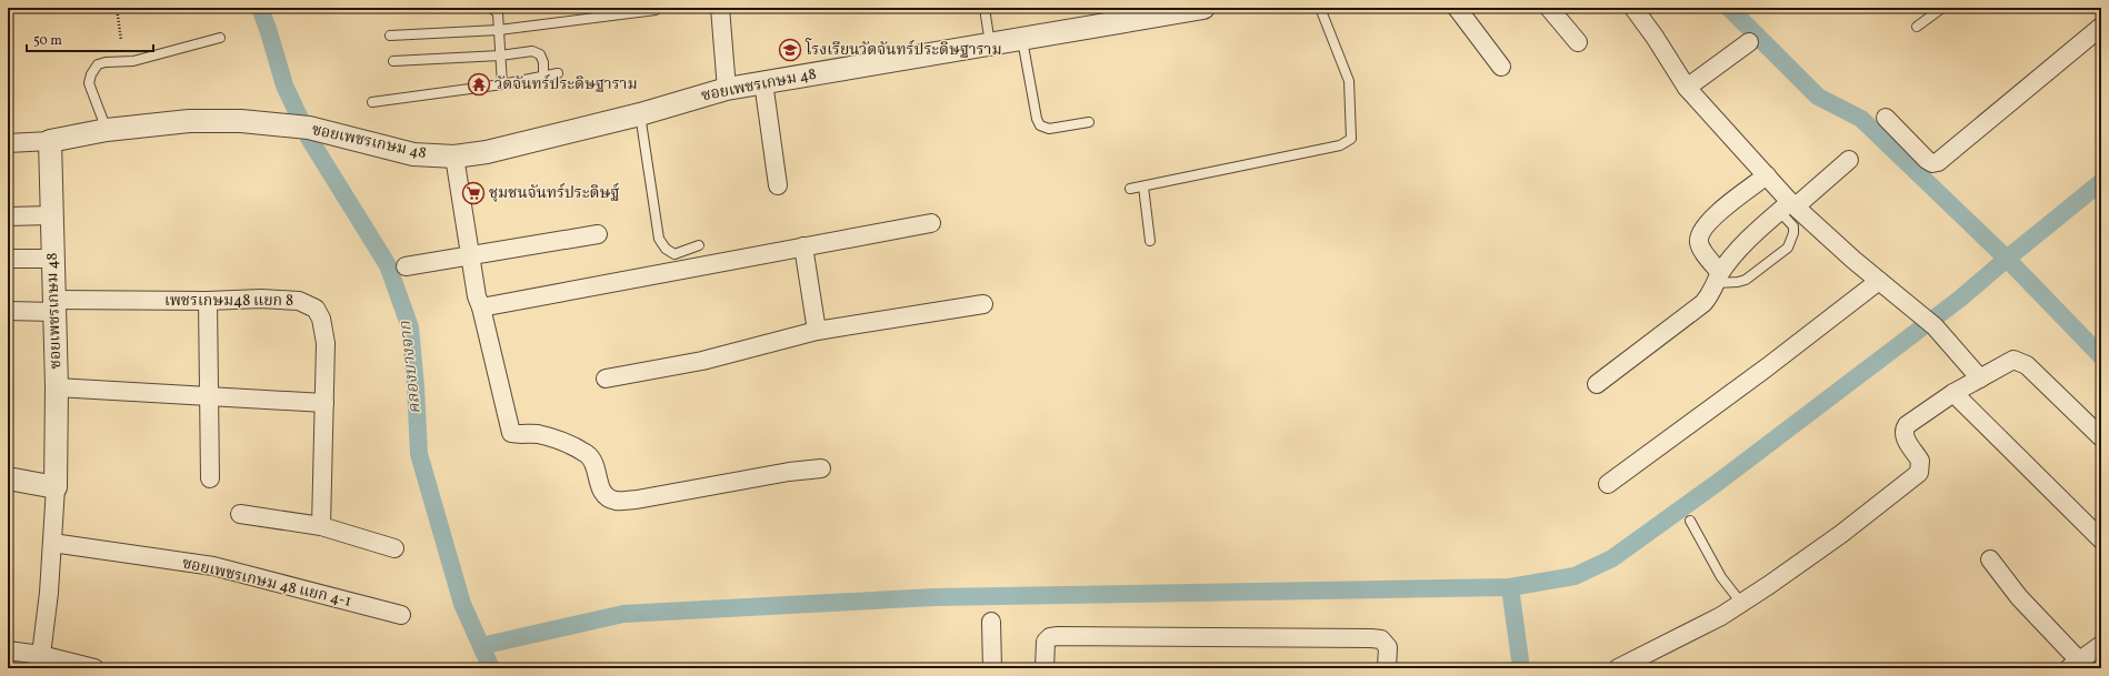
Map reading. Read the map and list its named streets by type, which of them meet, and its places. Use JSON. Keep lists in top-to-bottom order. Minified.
{"streets":{"street":["ซอยเพชรเกษม 48","เพชรเกษม48 แยก 8","ซอยเพชรเกษม 48 แยก 4-1"]},"crossings":[["ซอยเพชรเกษม 48","เพชรเกษม48 แยก 8"]],"water":["คลองบางจาก"],"places":{"school or university":["โรงเรียนวัดจันทร์ประดิษฐาราม"],"temple":["วัดจันทร์ประดิษฐาราม"],"supermarket":["ชุมชนจันทร์ประดิษฐ์"]},"scale_bar":"50 m"}
